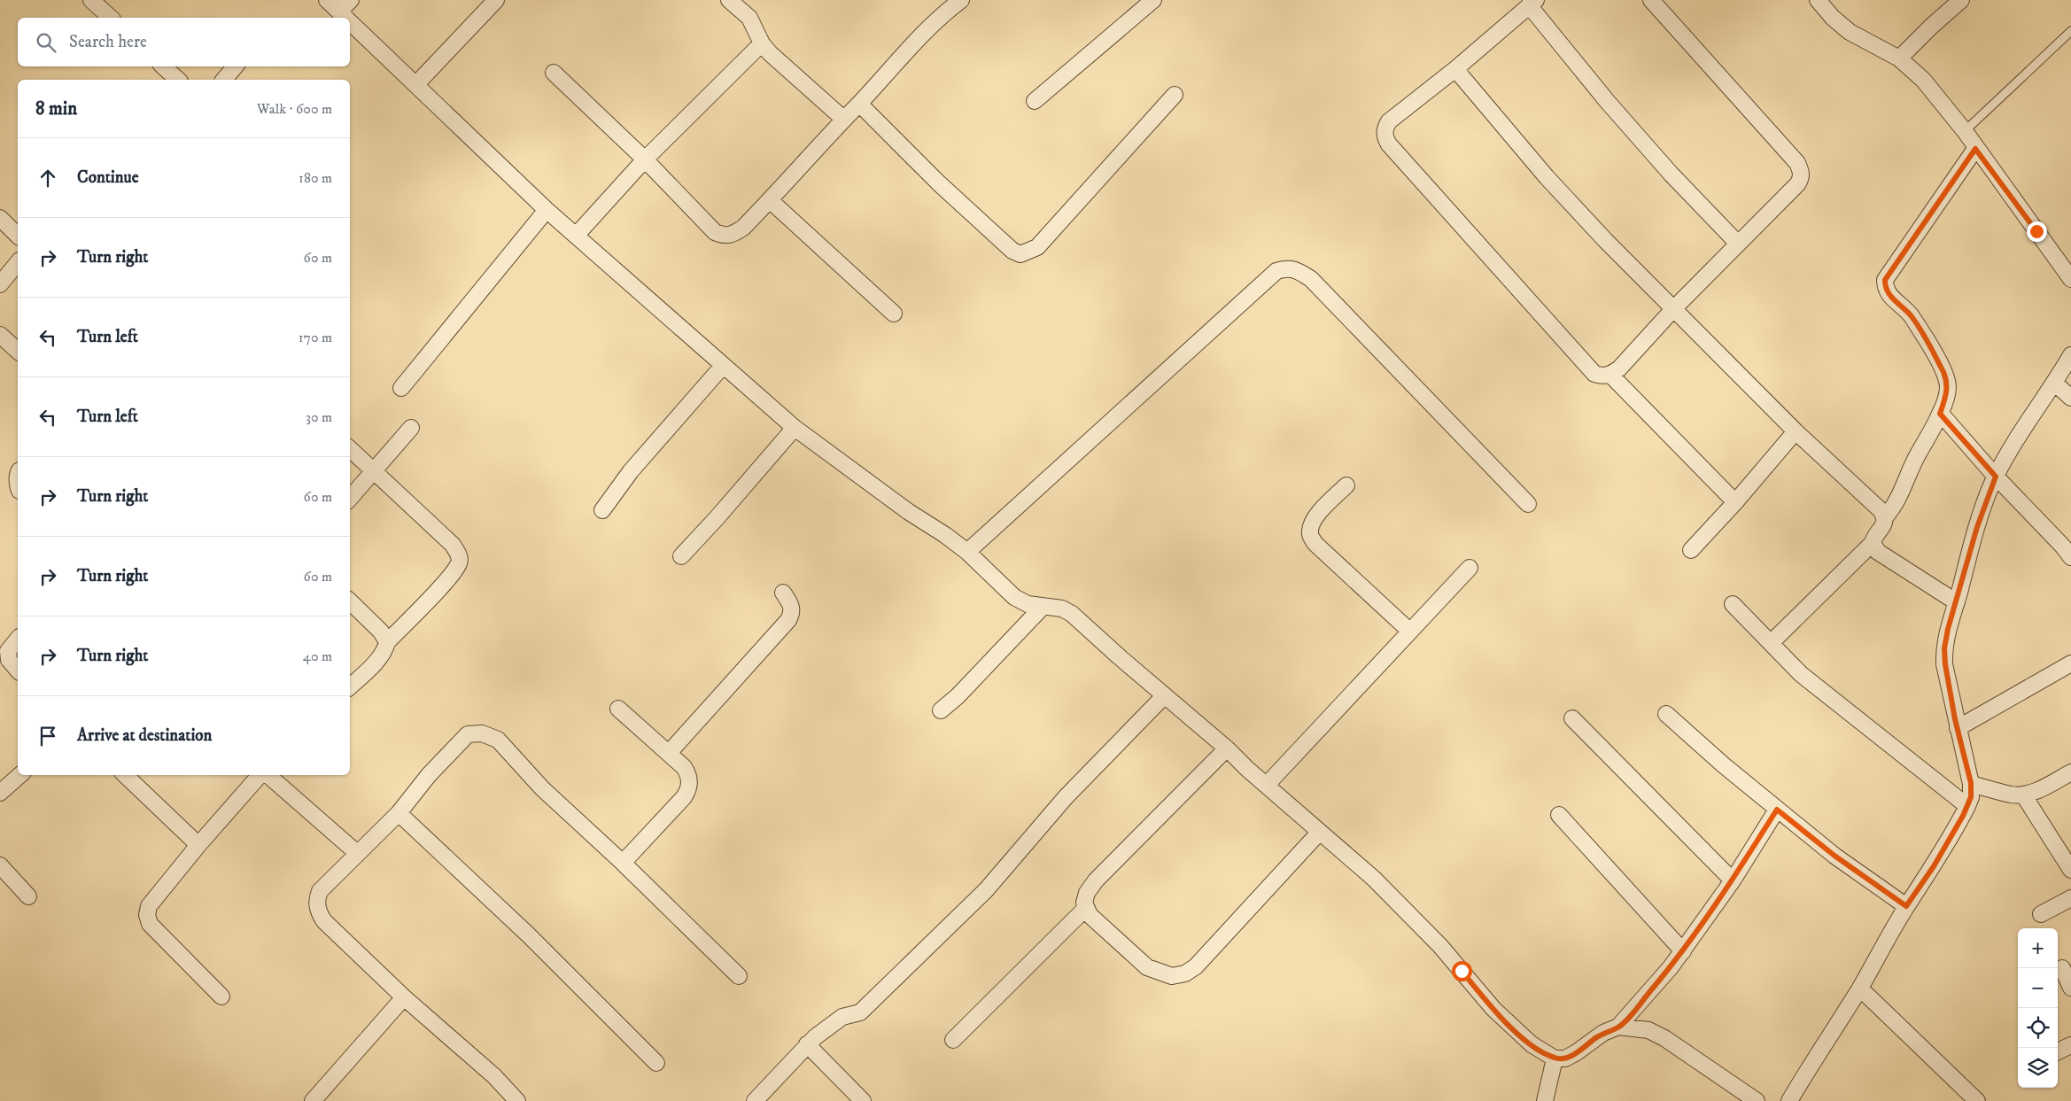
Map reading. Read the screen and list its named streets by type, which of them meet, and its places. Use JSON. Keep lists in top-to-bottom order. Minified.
{"page":{"search":"Search here","heading":["8 min","Walk · 600 m"],"list":[["Continue","180 m"],["Turn right","60 m"],["Turn left","170 m"],["Turn left","30 m"],["Turn right","60 m"],["Turn right","60 m"],["Turn right","40 m"],"Arrive at destination"],"map_buttons":["+","−"]}}
